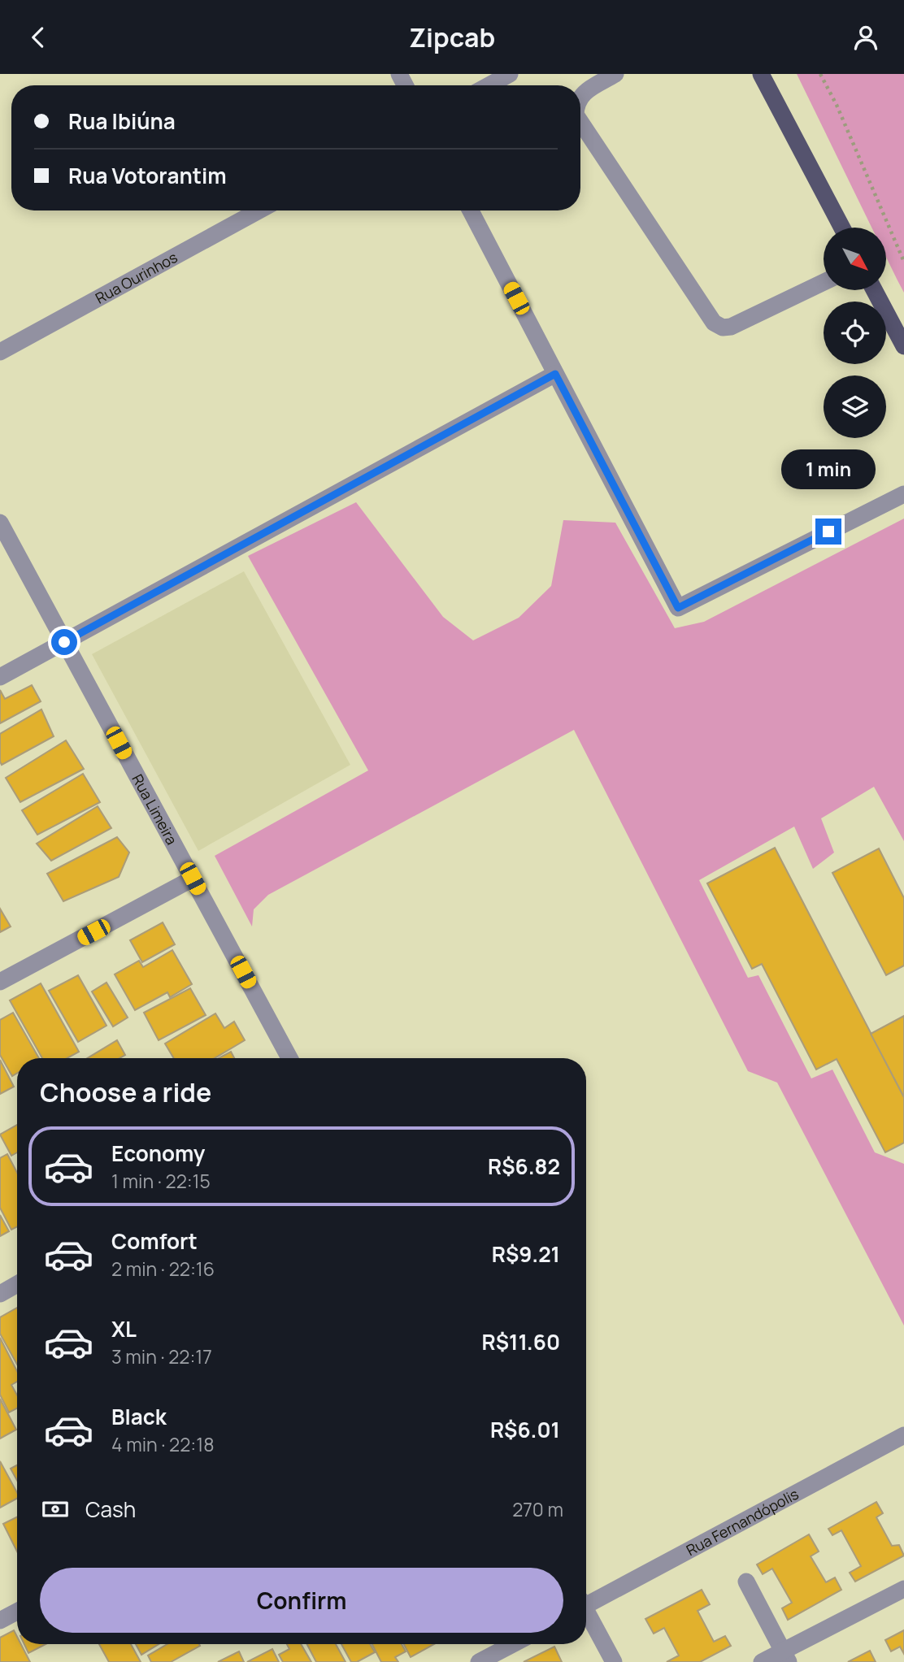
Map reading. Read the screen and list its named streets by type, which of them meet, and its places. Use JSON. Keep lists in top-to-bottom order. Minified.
{"streets":{"street":["Rua Ourinhos","Rua Limeira","Rua Fernandópolis"]},"north":"bottom right","page":{"header":"Zipcab","banner":["Rua Ibiúna","Rua Votorantim"],"bubble":"1 min","heading":"Choose a ride","list":[{"name":"Economy","note":"1 min · 22:15","value":"R$6.82"},{"name":"Comfort","note":"2 min · 22:16","value":"R$9.21"},{"name":"XL","note":"3 min · 22:17","value":"R$11.60"},{"name":"Black","note":"4 min · 22:18","value":"R$6.01"}],"pay":["Cash","270 m"],"buttons":"Confirm"}}
